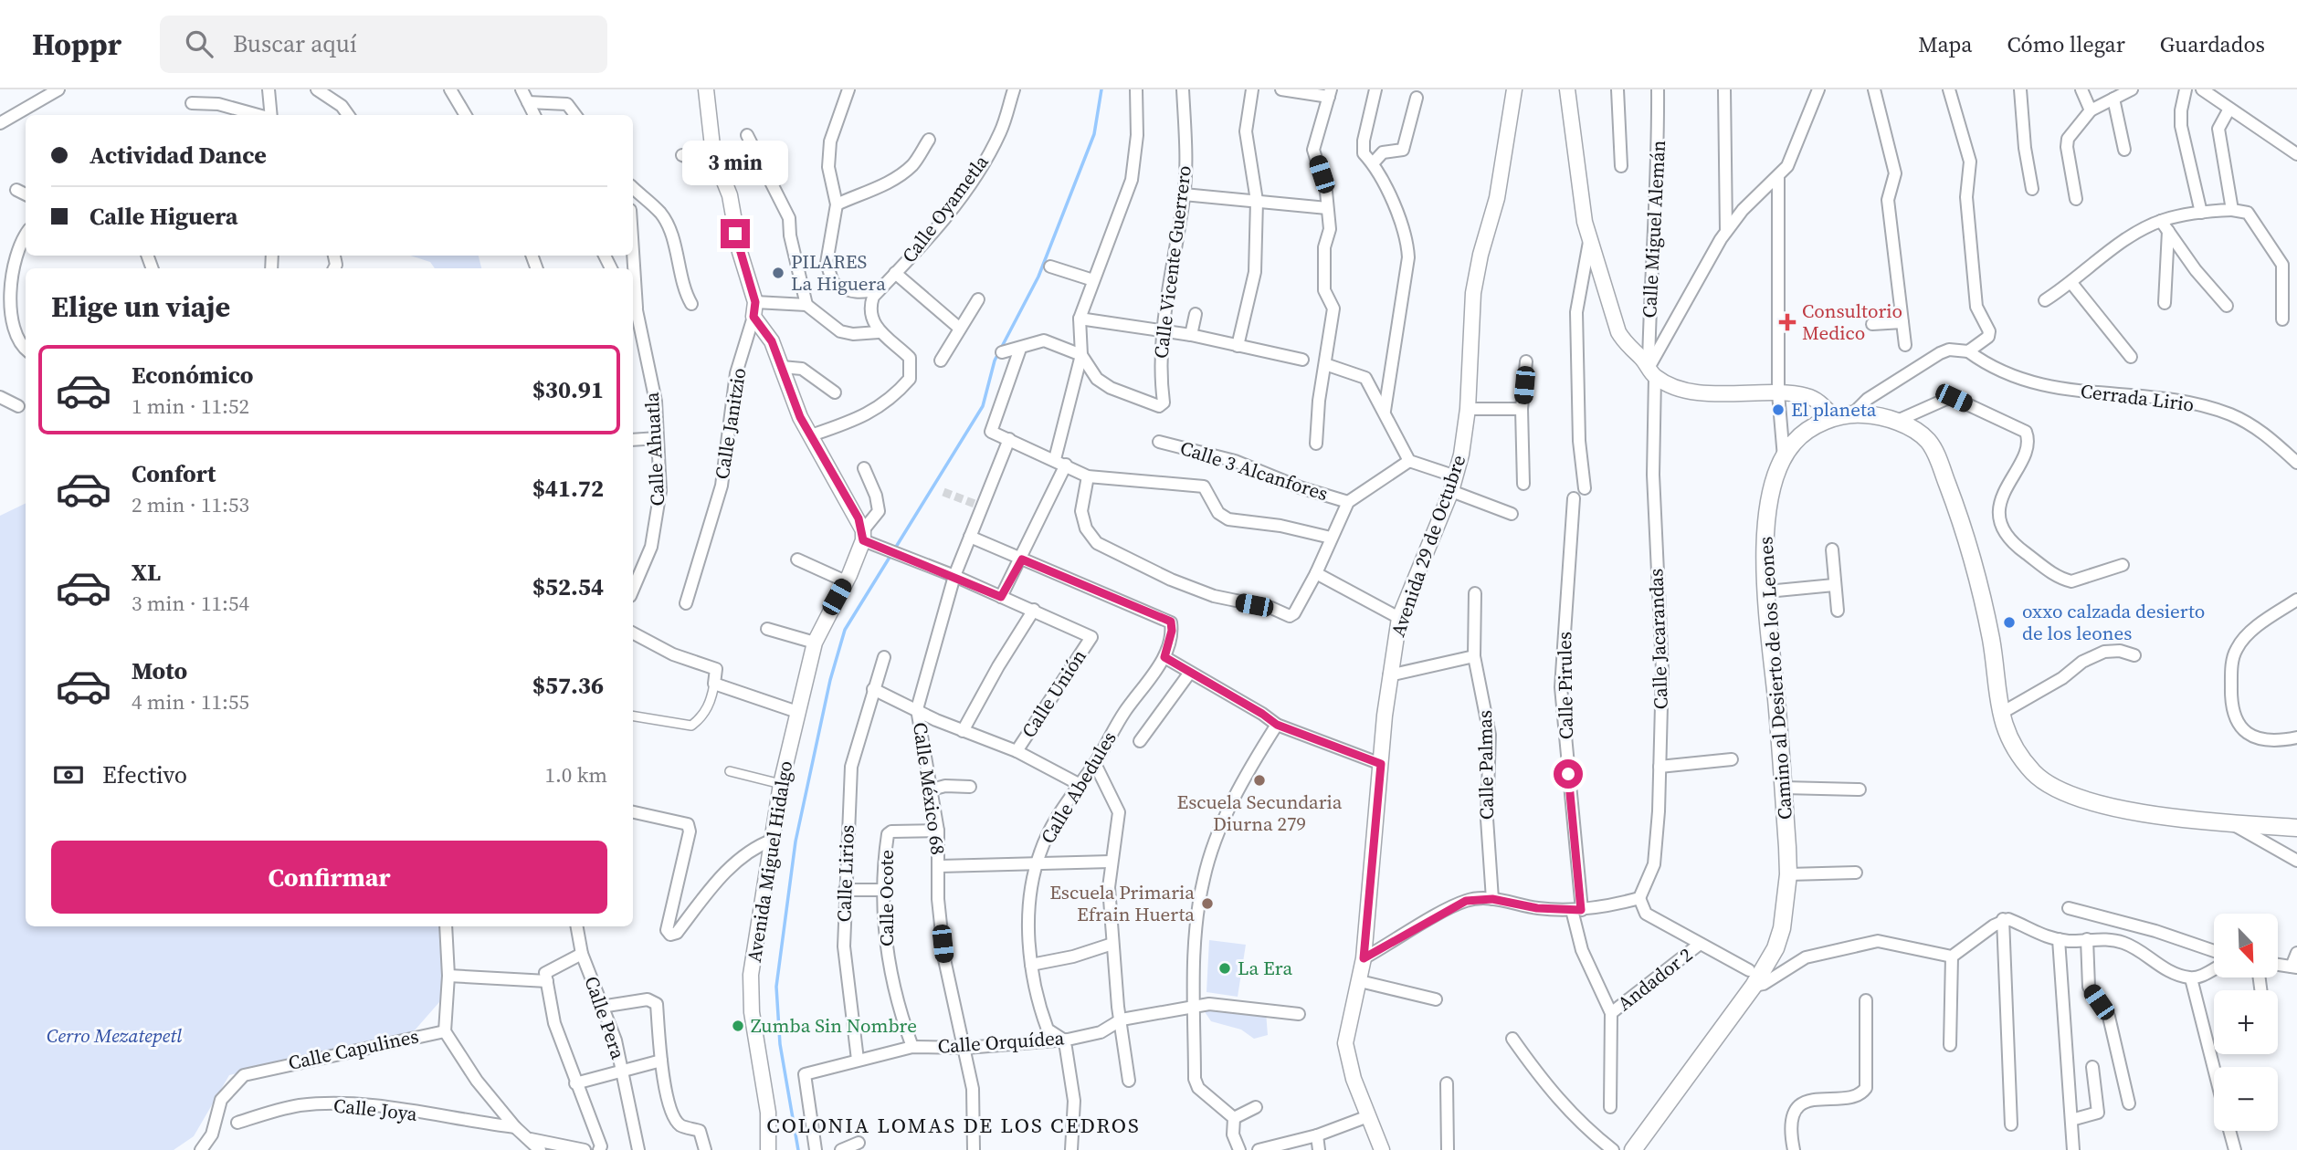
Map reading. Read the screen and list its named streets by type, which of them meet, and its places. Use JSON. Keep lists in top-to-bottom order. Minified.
{"streets":{"main road":["Camino al Desierto de los Leones"],"street":["Calle Oyametla","Calle Miguel Alemán","Calle Vicente Guerrero","Cerrada Lirio","Calle Janitzio","Calle Ahuatla","Calle 3 Alcanfores","Avenida 29 de Octubre","Calle Jacarandas","Calle Pirules","Calle Unión","Calle Palmas","Calle Abedules","Calle México 68","Avenida Miguel Hidalgo","Calle Lirios","Calle Ocote","Andador 2","Calle Pera","Calle Orquídea","Calle Capulines","Calle Joya"]},"crossings":[["Calle Miguel Alemán","Calle Jacarandas"],["Calle Pirules","Andador 2"],["Calle Abedules","Calle Orquídea"],["Calle México 68","Calle Ocote"],["Calle México 68","Calle Orquídea"],["Calle Lirios","Calle Orquídea"],["Calle Ocote","Calle Orquídea"]],"districts":["COLONIA LOMAS DE LOS CEDROS"],"parks":["Cerro Mezatepetl"],"places":{"other":["PILARES La Higuera","El planeta","oxxo calzada desierto de los leones","Escuela Secundaria Diurna 279","Escuela Primaria Efrain Huerta","La Era","Zumba Sin Nombre"],"health":["Consultorio Medico"]},"north":"bottom right","page":{"header":"Hoppr","search":"Buscar aquí","nav":["Mapa","Cómo llegar","Guardados"],"banner":["Actividad Dance","Calle Higuera"],"bubble":"3 min","heading":"Elige un viaje","list":[{"name":"Económico","note":"1 min · 11:52","value":"$30.91"},{"name":"Confort","note":"2 min · 11:53","value":"$41.72"},{"name":"XL","note":"3 min · 11:54","value":"$52.54"},{"name":"Moto","note":"4 min · 11:55","value":"$57.36"}],"pay":["Efectivo","1.0 km"],"buttons":"Confirmar","map_buttons":["+","−"]}}
